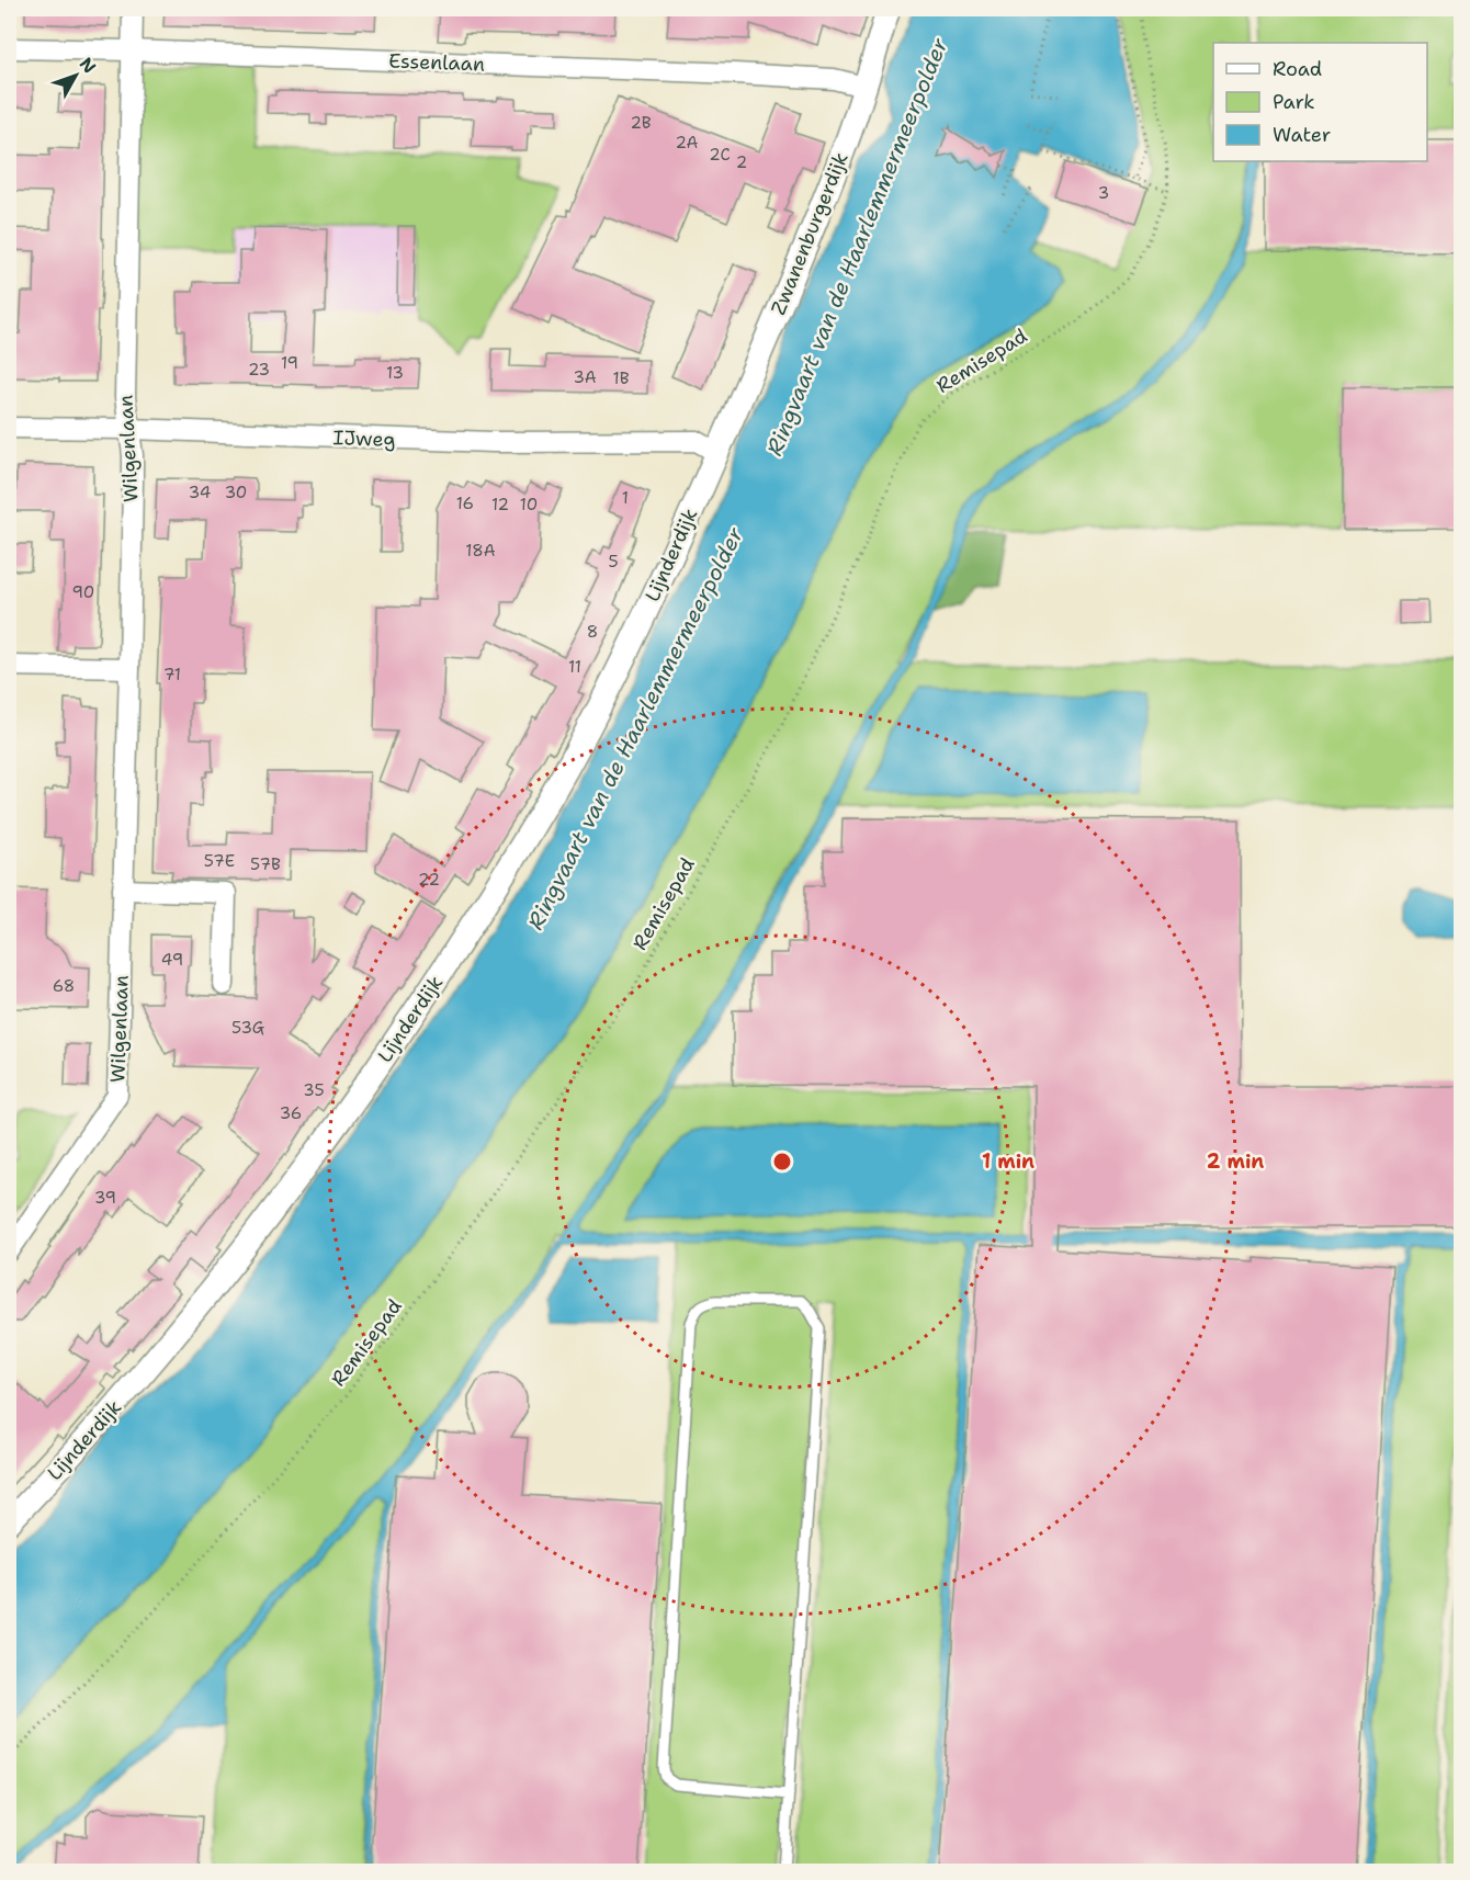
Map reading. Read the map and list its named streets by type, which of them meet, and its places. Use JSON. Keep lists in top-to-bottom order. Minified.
{"streets":{"street":["Essenlaan","Zwanenburgerdijk","IJweg","Wilgenlaan","Lijnderdijk"],"path":["Remisepad"]},"crossings":[["Essenlaan","Zwanenburgerdijk"],["Essenlaan","Wilgenlaan"],["Zwanenburgerdijk","IJweg"],["Zwanenburgerdijk","Lijnderdijk"],["IJweg","Wilgenlaan"],["IJweg","Lijnderdijk"]],"water":["Ringvaart van de Haarlemmermeerpolder"],"house_numbers":["2B","2A","2C","2","3","19","23","13","3A","1B","34","30","1","16","12","10","18A","5","90","8","11","71","57E","57B","22","49","68","53G","35","36","39"],"legend":["Road","Park","Water"],"north":"top right","rings":["1 min","2 min"]}
